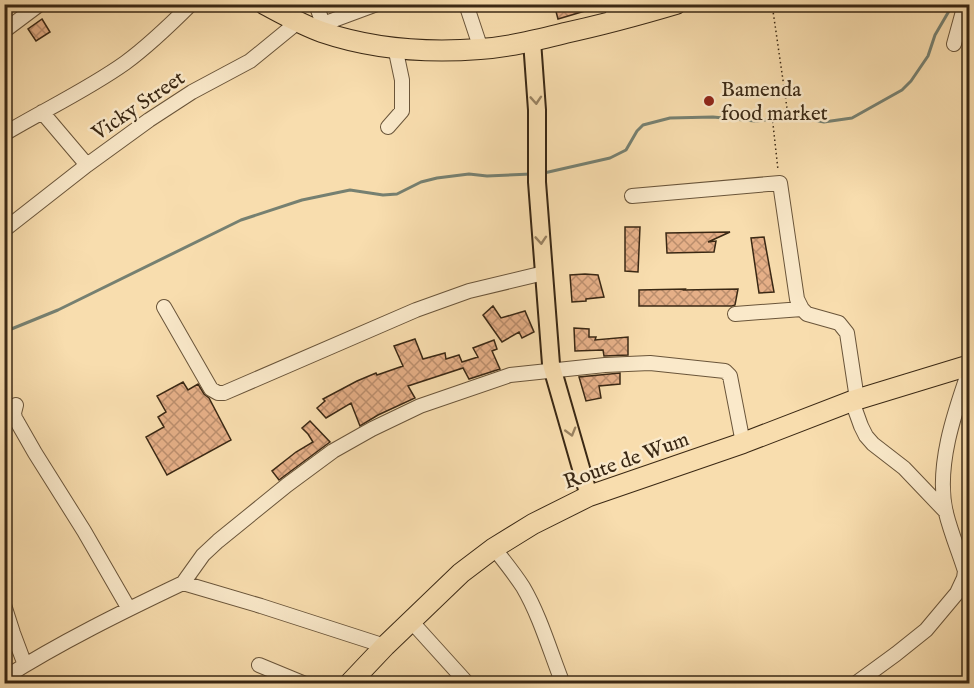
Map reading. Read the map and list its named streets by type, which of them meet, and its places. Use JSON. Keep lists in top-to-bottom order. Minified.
{"streets":{"highway":["Route de Wum"],"street":["Vicky Street"]},"places":["Bamenda food market"]}
